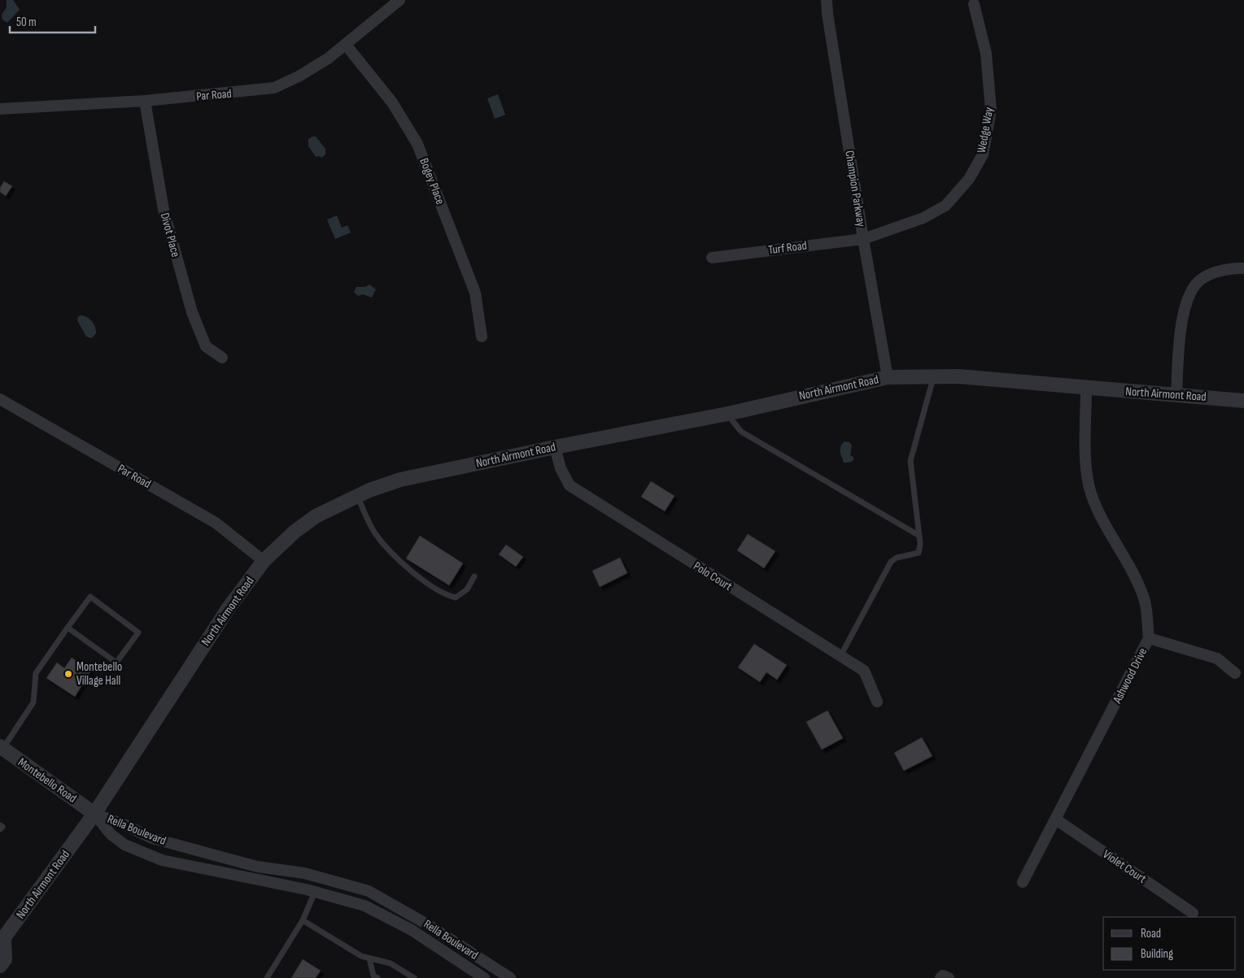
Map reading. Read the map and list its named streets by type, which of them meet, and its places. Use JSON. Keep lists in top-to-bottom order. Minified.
{"streets":{"street":["Par Road","Wedge Way","Bogey Place","Champion Parkway","Divot Place","Turf Road","North Airmont Road","Polo Court","Ashwood Drive","Montebello Road","Rella Boulevard","Violet Court"]},"crossings":[["Par Road","Bogey Place"],["Par Road","Divot Place"],["Par Road","North Airmont Road"],["Wedge Way","Champion Parkway"],["Wedge Way","Turf Road"],["Champion Parkway","Turf Road"],["Champion Parkway","North Airmont Road"],["North Airmont Road","Polo Court"],["North Airmont Road","Ashwood Drive"],["North Airmont Road","Montebello Road"],["North Airmont Road","Rella Boulevard"],["Ashwood Drive","Violet Court"],["Montebello Road","Rella Boulevard"]],"places":["Montebello Village Hall"],"legend":["Road","Building"],"scale_bar":"50 m"}
